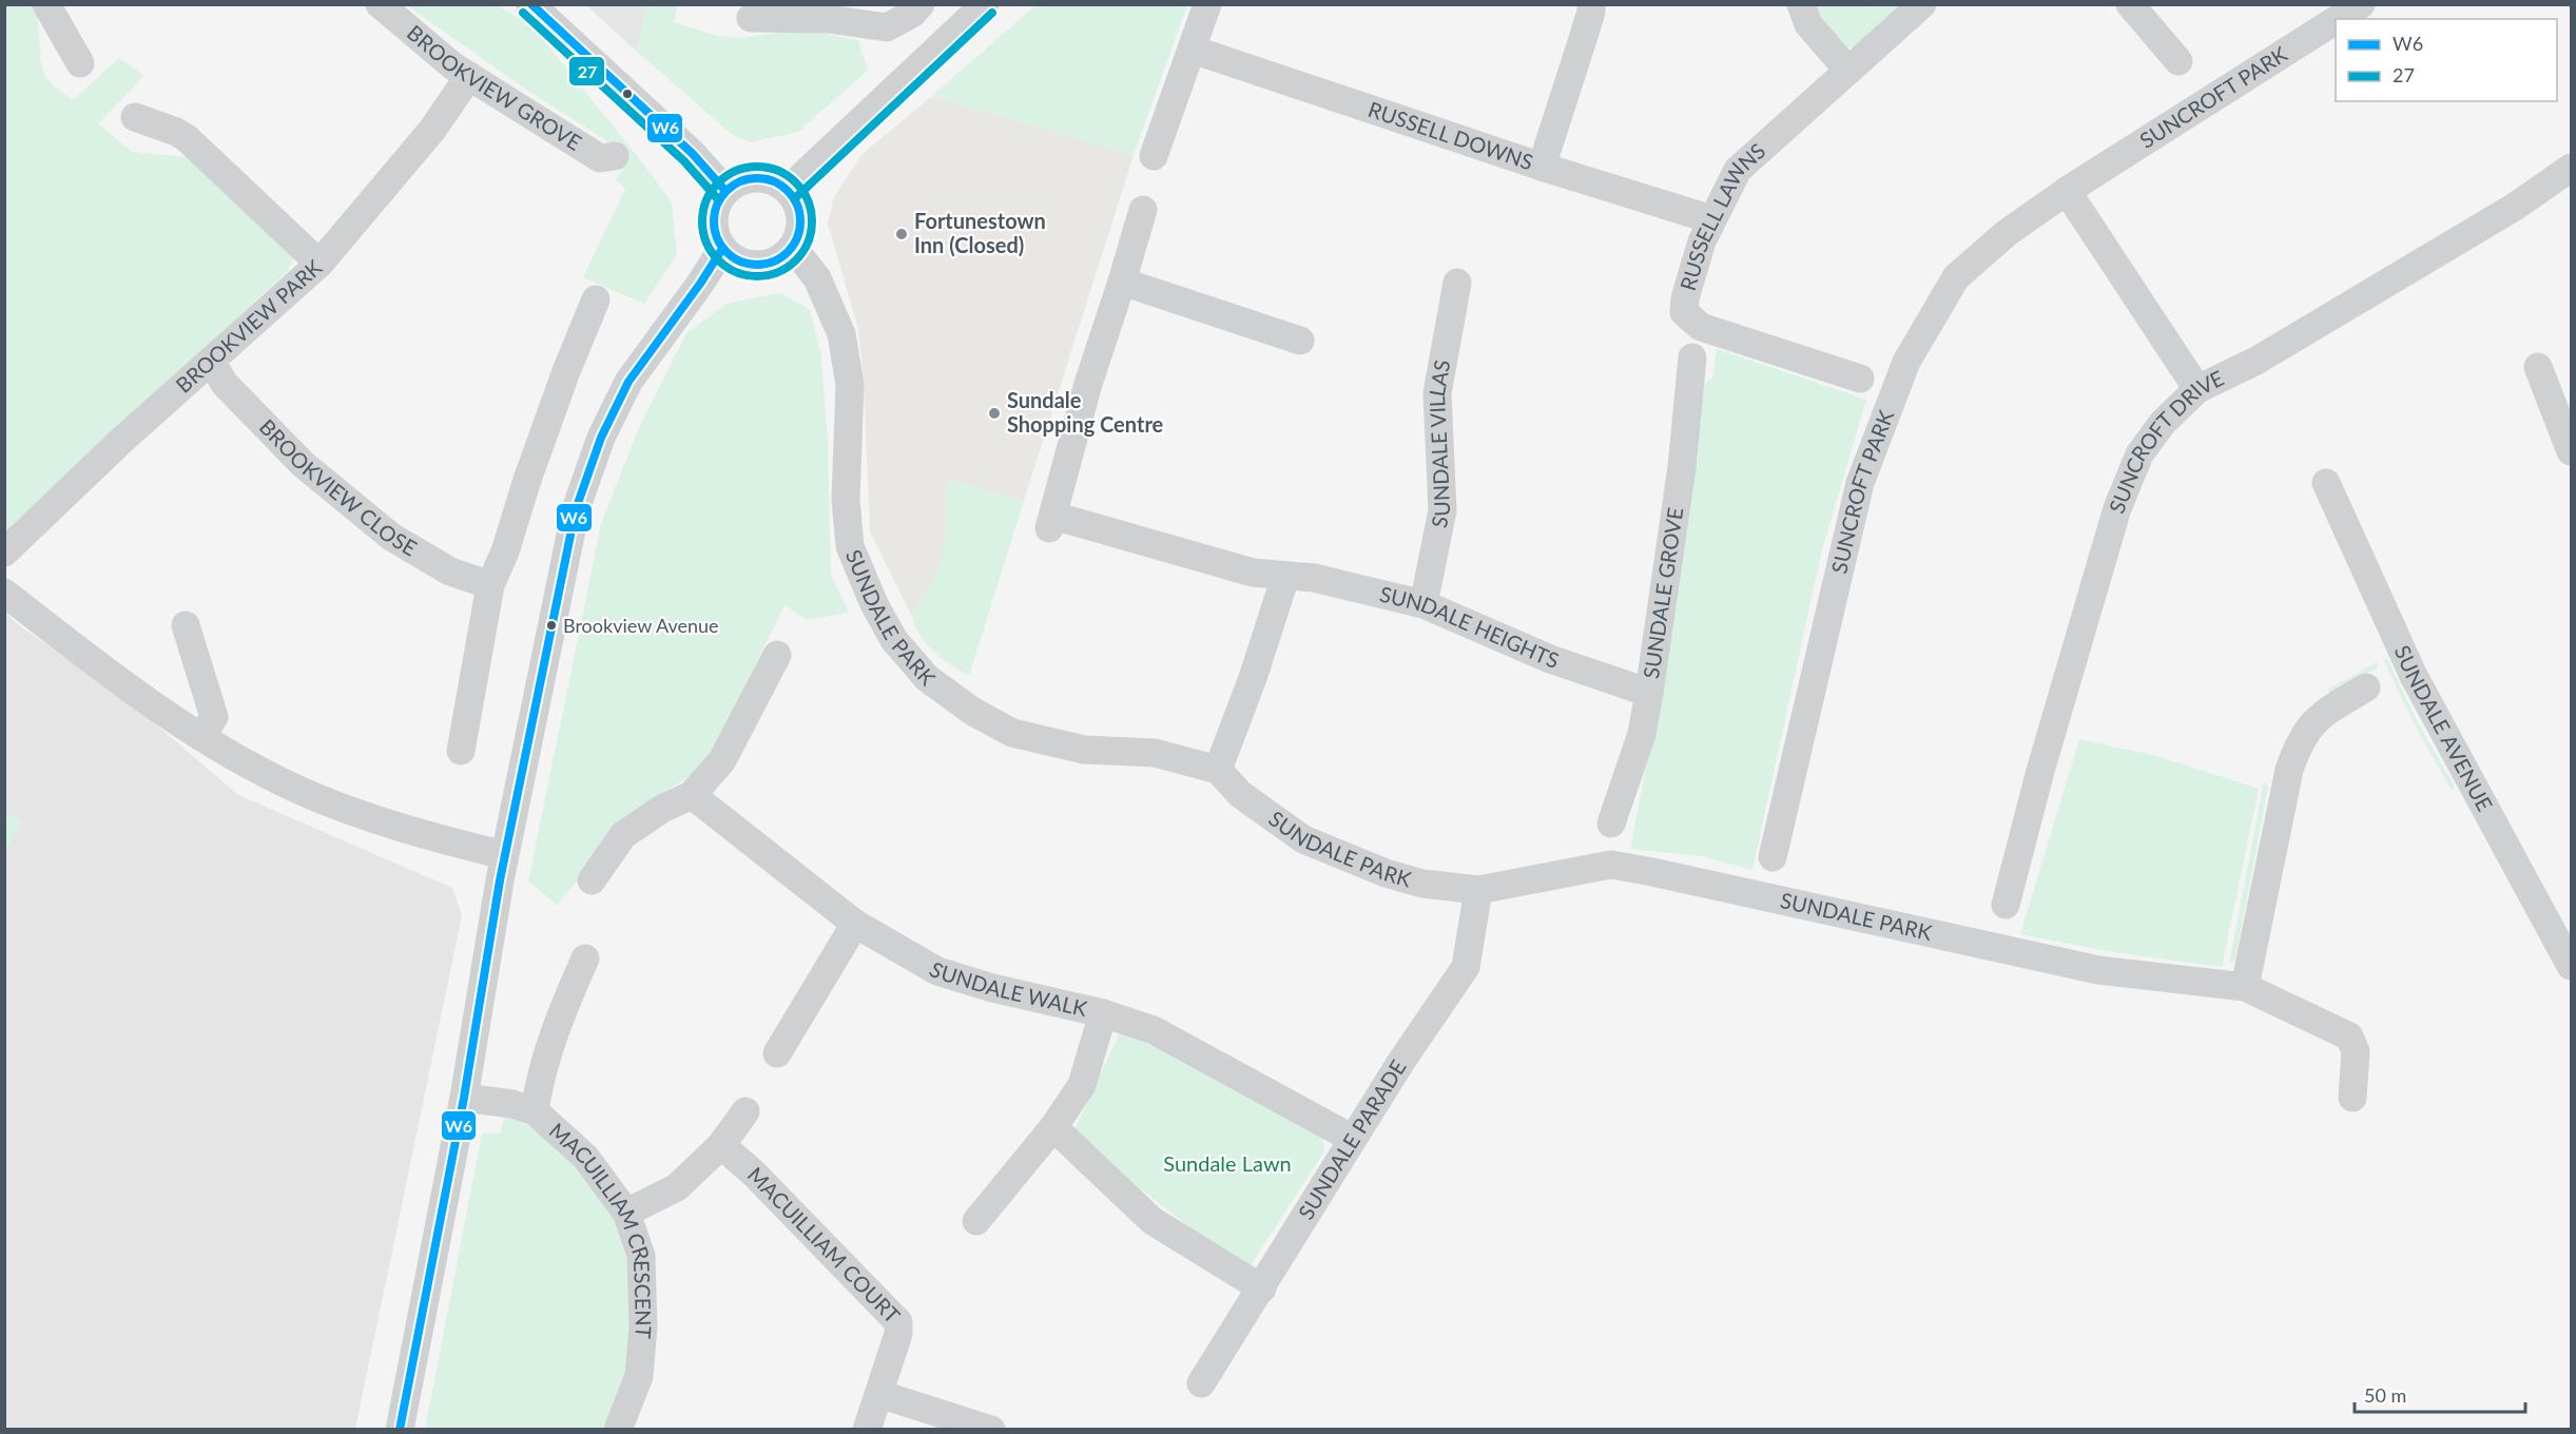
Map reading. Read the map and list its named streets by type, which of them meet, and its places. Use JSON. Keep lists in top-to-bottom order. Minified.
{"streets":{"street":["BROOKVIEW GROVE","SUNCROFT PARK","RUSSELL DOWNS","RUSSELL LAWNS","BROOKVIEW PARK","SUNDALE VILLAS","SUNCROFT DRIVE","BROOKVIEW CLOSE","SUNDALE GROVE","SUNDALE PARK","SUNDALE HEIGHTS","SUNDALE AVENUE","SUNDALE WALK","SUNDALE PARADE","MACUILLIAM CRESCENT","MACUILLIAM COURT"]},"crossings":[["BROOKVIEW GROVE","BROOKVIEW PARK"],["RUSSELL DOWNS","RUSSELL LAWNS"],["BROOKVIEW PARK","BROOKVIEW CLOSE"],["SUNDALE VILLAS","SUNDALE HEIGHTS"],["SUNDALE GROVE","SUNDALE HEIGHTS"],["SUNDALE PARK","SUNDALE PARADE"],["SUNDALE WALK","SUNDALE PARADE"]],"parks":["Sundale Lawn"],"places":["Fortunestown Inn (Closed)","Sundale Shopping Centre","Brookview Avenue"],"lines":["transit line W6","transit line 27"],"legend":["W6","27"],"scale_bar":"50 m"}
